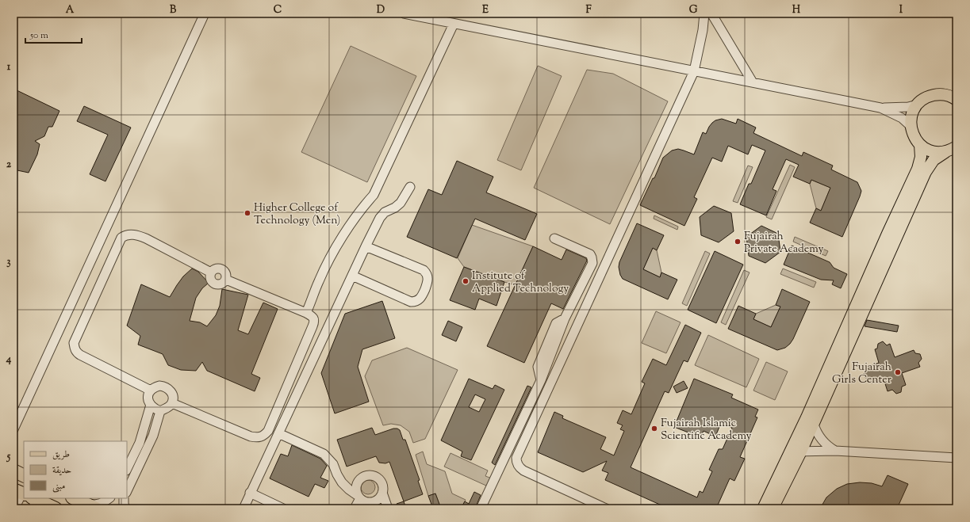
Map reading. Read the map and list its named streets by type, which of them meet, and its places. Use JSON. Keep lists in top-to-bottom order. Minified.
{"places":["Higher College of Technology (Men)","Fujairah Private Academy","Institute of Applied Technology","Fujairah Girls Center","Fujairah Islamic Scientific Academy"],"legend":["طريق","حديقة","مبنى"],"scale_bar":"50 m","grid":{"columns":["A","B","C","D","E","F","G","H","I"],"rows":["1","2","3","4","5"]}}
